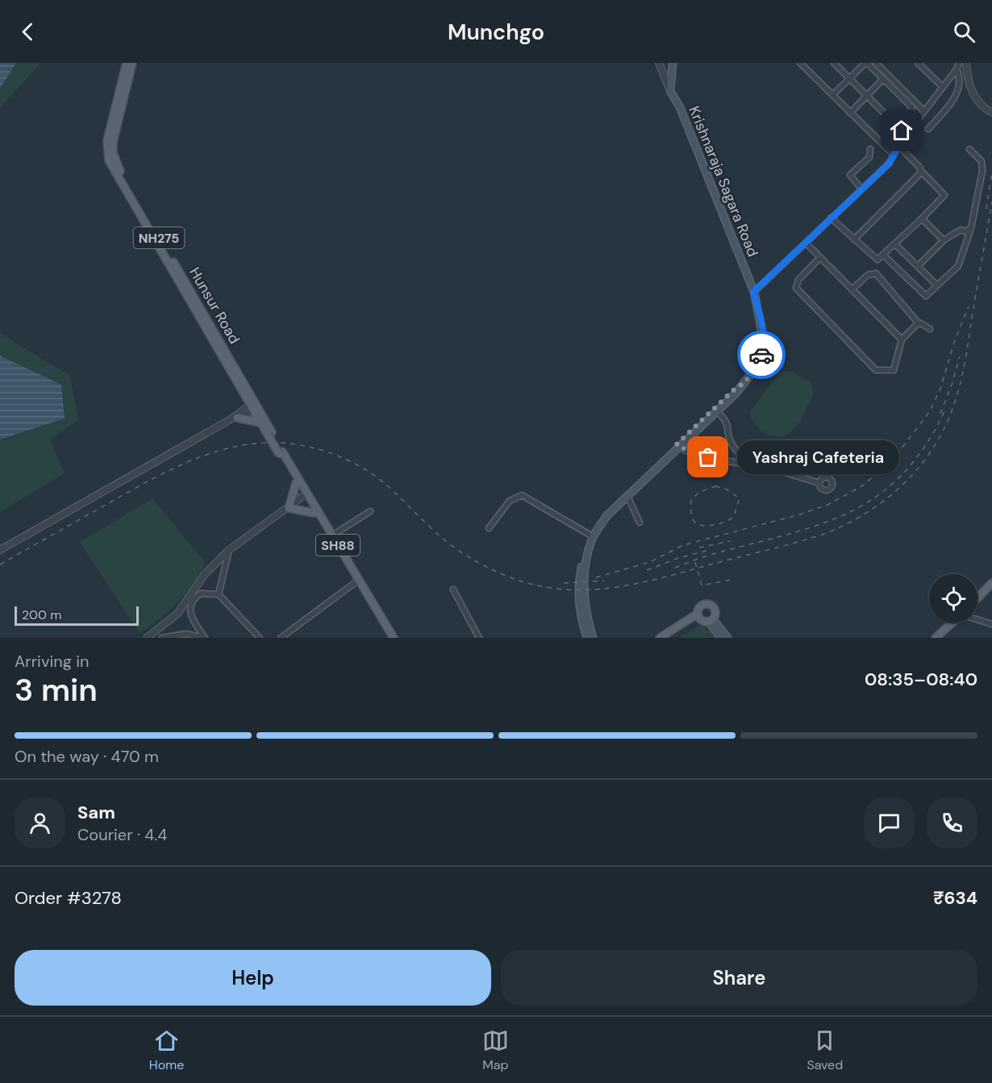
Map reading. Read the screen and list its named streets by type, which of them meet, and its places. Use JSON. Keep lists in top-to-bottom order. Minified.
{"streets":{"main road":["Krishnaraja Sagara Road","NH275","Hunsur Road","SH88"]},"crossings":[["Hunsur Road","SH88"]],"places":["Yashraj Cafeteria"],"scale_bar":"200 m","page":{"header":"Munchgo","bubble":"Yashraj Cafeteria","scale":"200 m","heading":["3 min","Arriving in","08:35–08:40"],"panel":["Sam","Courier · 4.4","Order #3278","₹634"],"bar":"On the way · 470 m","buttons":["Help","Share"],"tabs":["Home","Map","Saved"]}}
